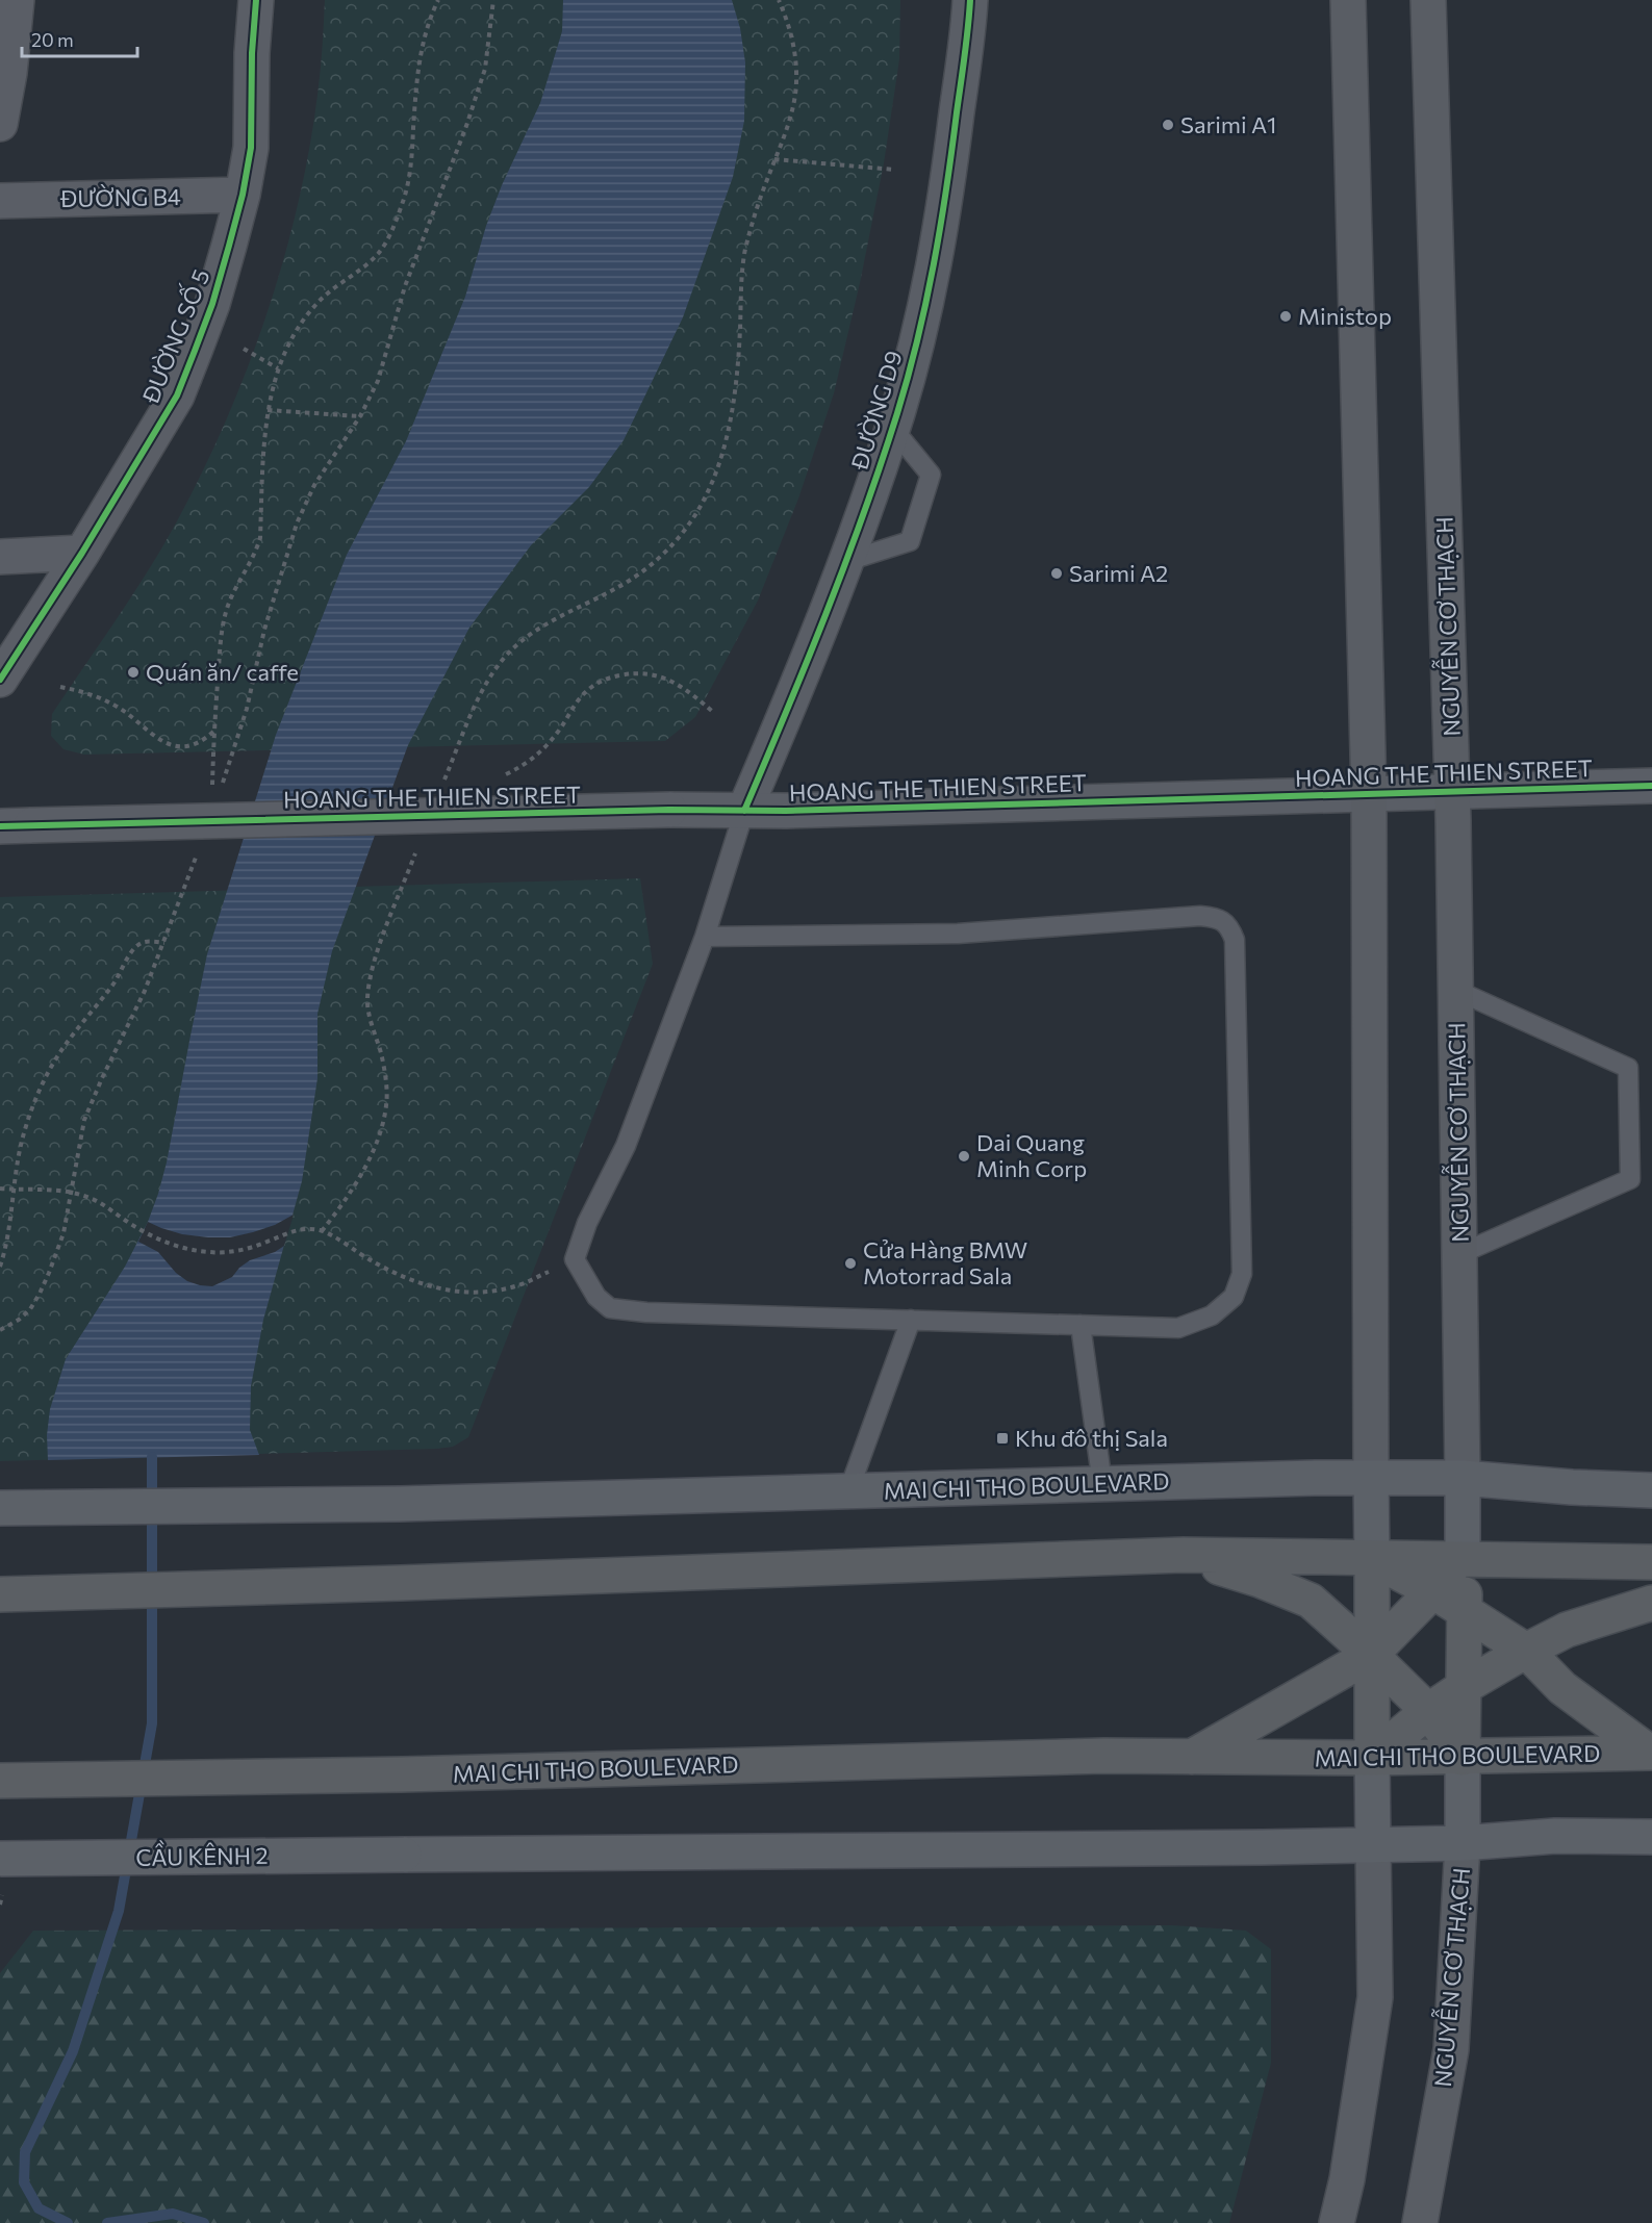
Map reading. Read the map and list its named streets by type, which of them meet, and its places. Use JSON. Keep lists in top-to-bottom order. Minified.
{"streets":{"highway":["MAI CHI THO BOULEVARD"],"main road":["NGUYỄN CƠ THẠCH","CẦU KÊNH 2"],"street":["ĐƯỜNG B4","ĐƯỜNG SỐ 5","ĐƯỜNG D9","HOANG THE THIEN STREET"]},"crossings":[["ĐƯỜNG B4","ĐƯỜNG SỐ 5"],["ĐƯỜNG D9","HOANG THE THIEN STREET"],["NGUYỄN CƠ THẠCH","HOANG THE THIEN STREET"],["NGUYỄN CƠ THẠCH","MAI CHI THO BOULEVARD"]],"places":{"other":["Sarimi A1","Ministop","Sarimi A2","Quán ăn/ caffe","Dai Quang Minh Corp","Cửa Hàng BMW Motorrad Sala"],"transit":["Khu đô thị Sala"]},"scale_bar":"20 m"}
